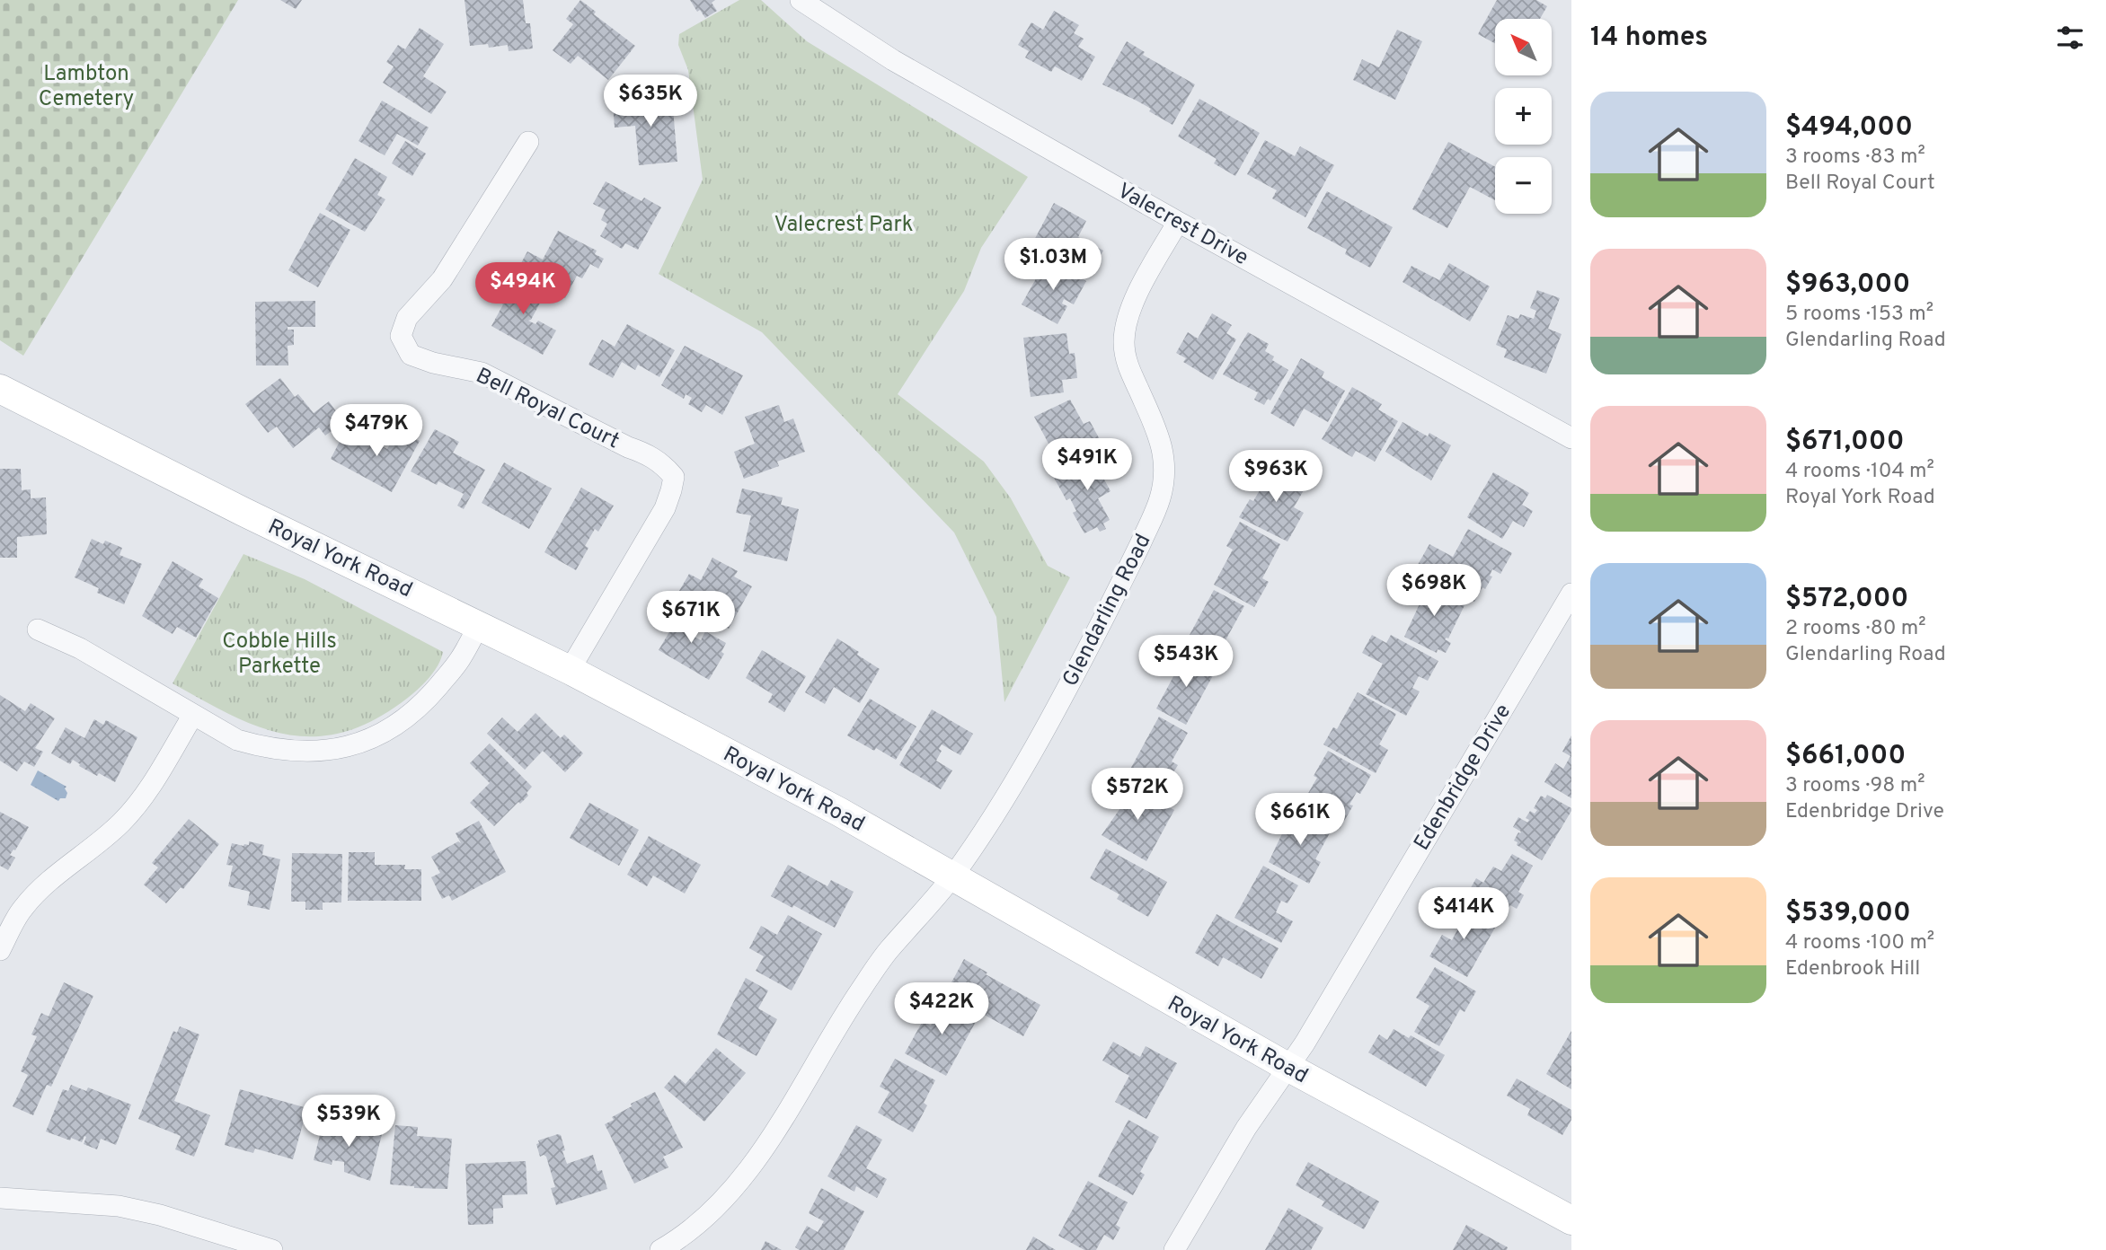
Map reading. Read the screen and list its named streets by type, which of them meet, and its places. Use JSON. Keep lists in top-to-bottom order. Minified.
{"streets":{"main road":["Royal York Road"],"street":["Valecrest Drive","Bell Royal Court","Glendarling Road","Edenbridge Drive"]},"crossings":[["Valecrest Drive","Glendarling Road"],["Bell Royal Court","Royal York Road"],["Royal York Road","Glendarling Road"],["Royal York Road","Edenbridge Drive"]],"parks":["Lambton Cemetery","Valecrest Park","Cobble Hills Parkette"],"north":"top left","page":{"heading":"14 homes","map_buttons":["+","−"],"price":["$635K","$1.03M","$494K","$479K","$491K","$963K","$698K","$671K","$543K","$572K","$661K","$414K","$422K","$539K"],"list":[{"name":"$494,000","note":"3 rooms · 83 m² · Bell Royal Court"},{"name":"$963,000","note":"5 rooms · 153 m² · Glendarling Road"},{"name":"$671,000","note":"4 rooms · 104 m² · Royal York Road"},{"name":"$572,000","note":"2 rooms · 80 m² · Glendarling Road"},{"name":"$661,000","note":"3 rooms · 98 m² · Edenbridge Drive"},{"name":"$539,000","note":"4 rooms · 100 m² · Edenbrook Hill"}]}}
